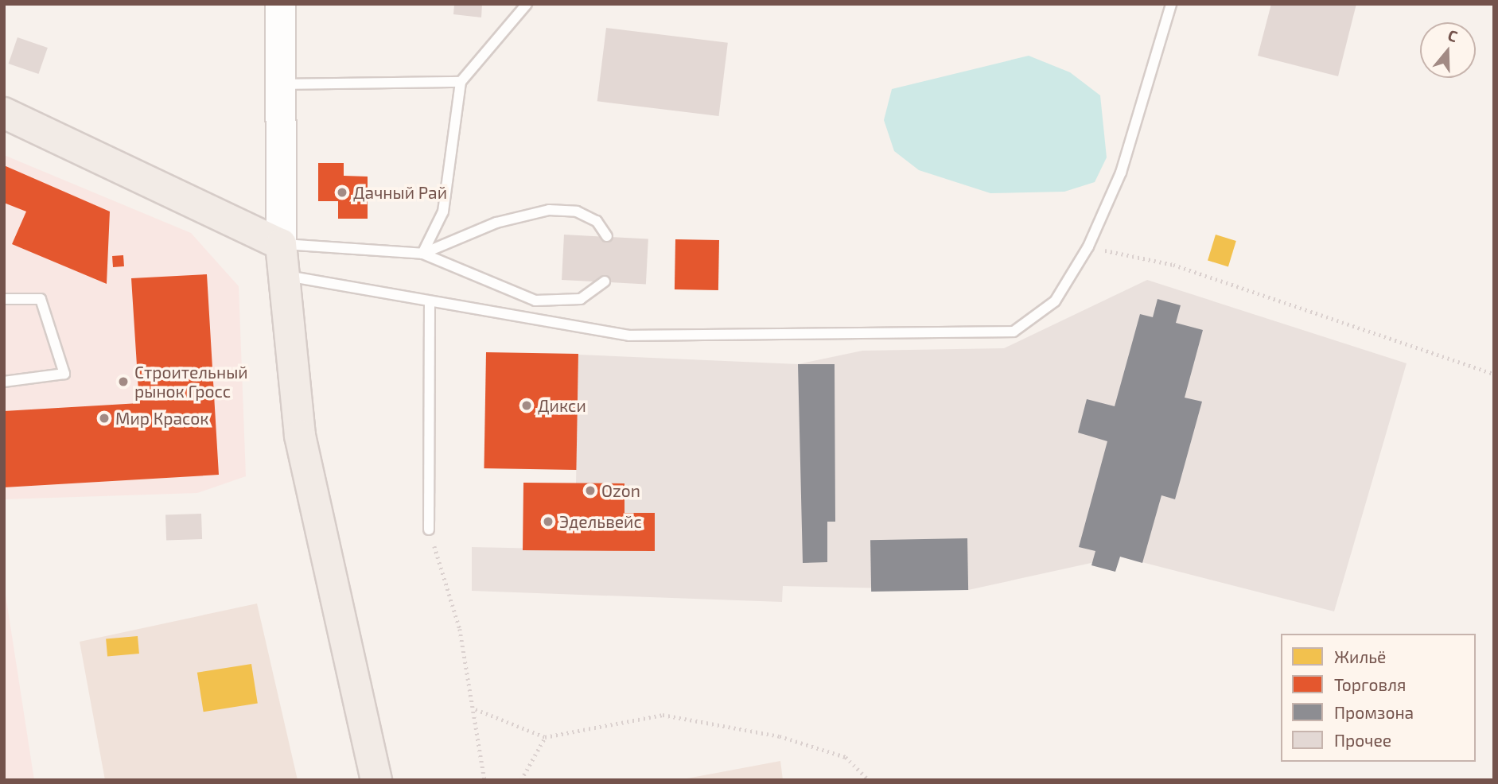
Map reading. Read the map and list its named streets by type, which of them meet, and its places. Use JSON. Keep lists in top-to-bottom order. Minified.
{"places":["Дачный Рай","Строительный рынок Гросс","Дикси","Мир Красок","Ozon","Эдельвейс"],"legend":["Жильё","Торговля","Промзона","Прочее"],"north":"top"}
